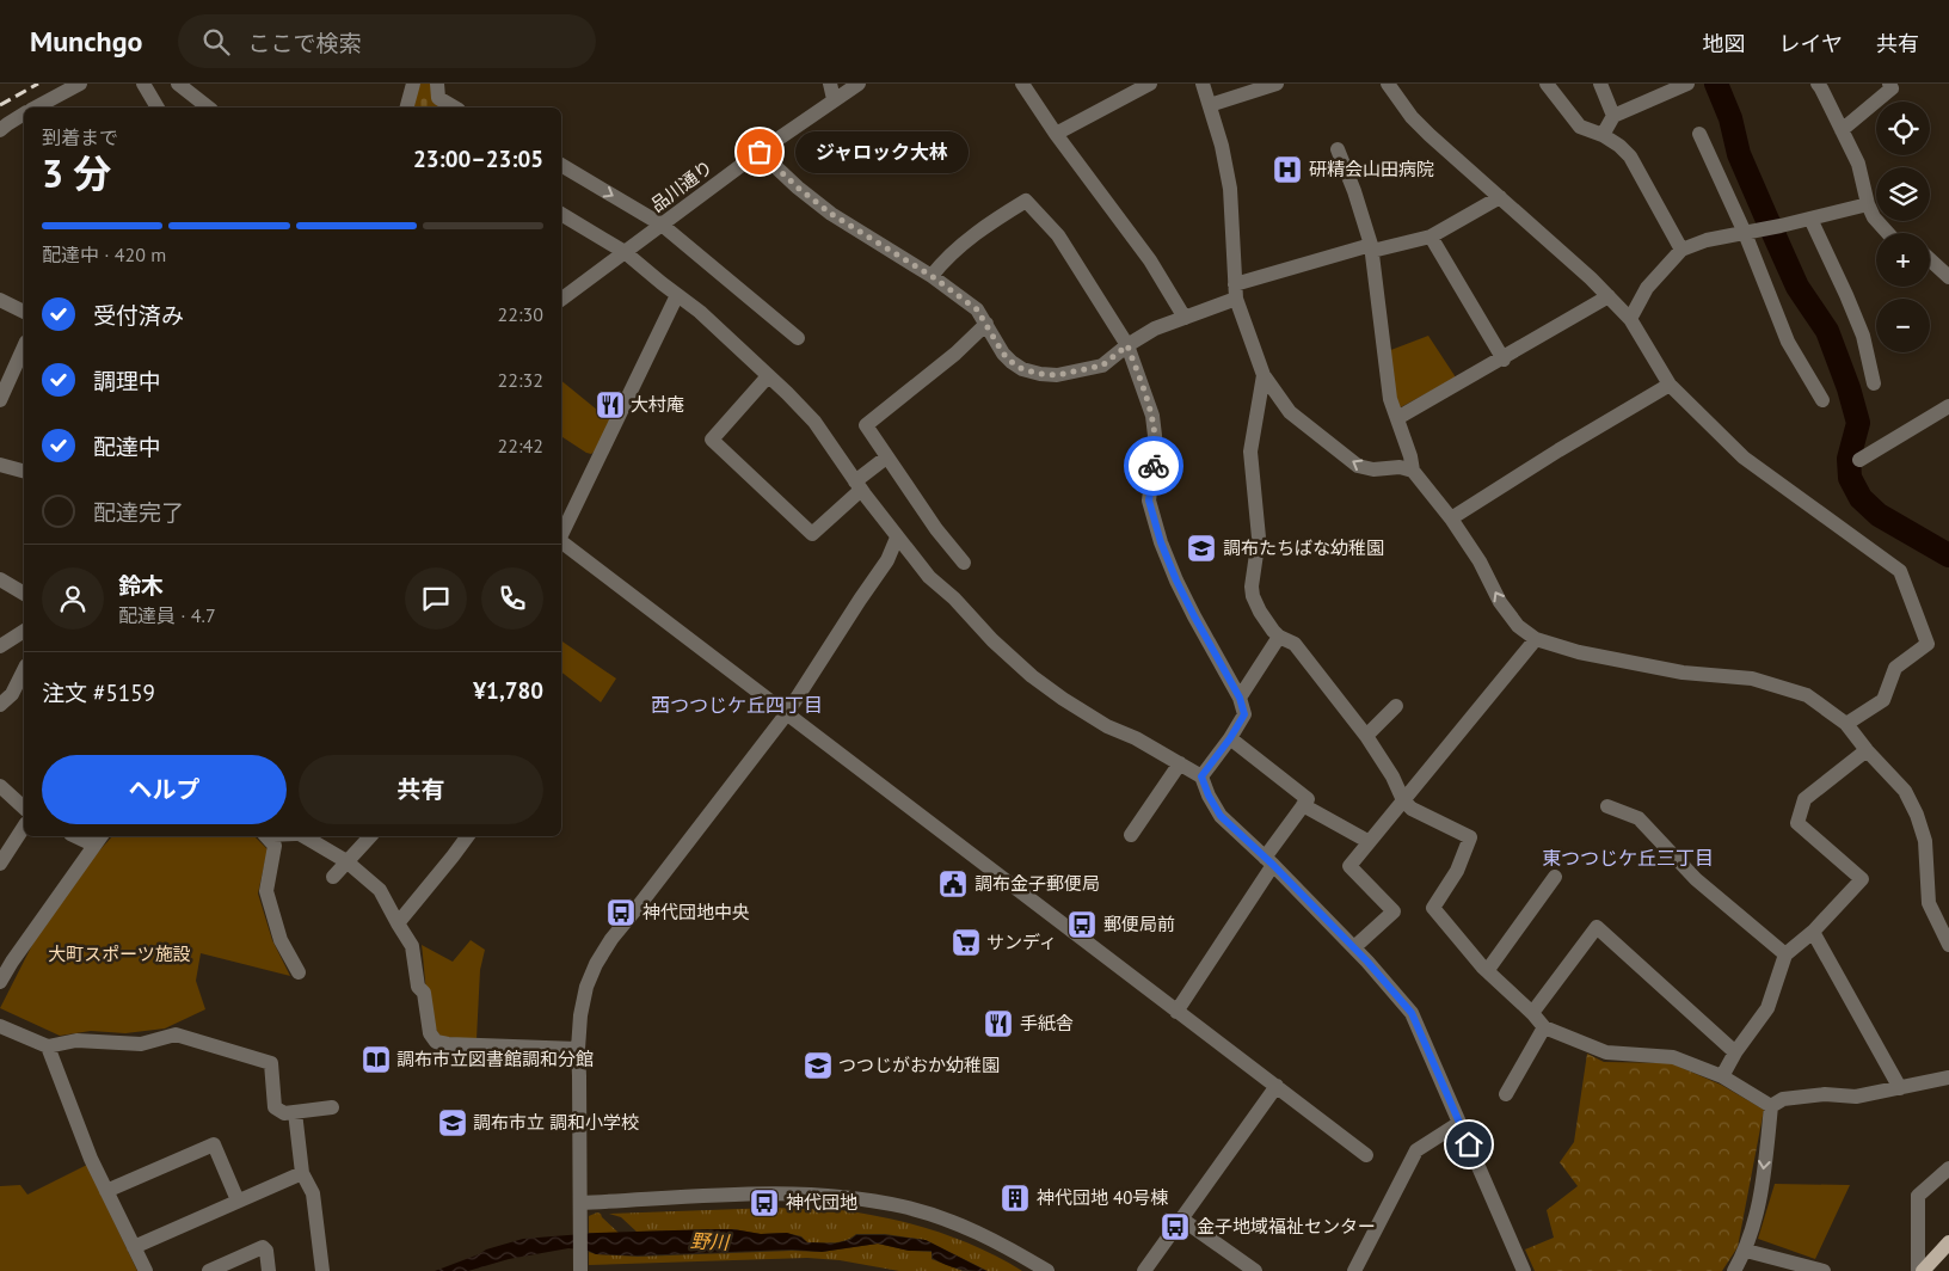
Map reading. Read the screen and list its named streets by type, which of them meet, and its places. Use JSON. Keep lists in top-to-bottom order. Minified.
{"streets":{"street":["品川通り"]},"districts":["西つつじケ丘四丁目","東つつじケ丘三丁目"],"water":["野川"],"parks":["大町スポーツ施設"],"places":{"other":["ジャロック大林"],"hospital":["研精会山田病院"],"restaurant":["大村庵","手紙舎"],"school or university":["調布たちばな幼稚園","つつじがおか幼稚園","調布市立 調和小学校"],"public building":["調布金子郵便局"],"bus stop":["神代団地中央","郵便局前","神代団地","金子地域福祉センター"],"supermarket":["サンディ"],"library":["調布市立図書館調和分館"],"building":["神代団地 40号棟"]},"page":{"header":"Munchgo","search":"ここで検索","nav":["地図","レイヤ","共有"],"map_buttons":["+","−"],"heading":["3 分","到着まで","23:00–23:05"],"panel":["鈴木","配達員 · 4.7","注文 #5159","¥1,780"],"bubble":"ジャロック大林","bar":"配達中 · 420 m","list":[["受付済み","22:30"],["調理中","22:32"],["配達中","22:42"],"配達完了"],"buttons":["ヘルプ","共有"]}}
